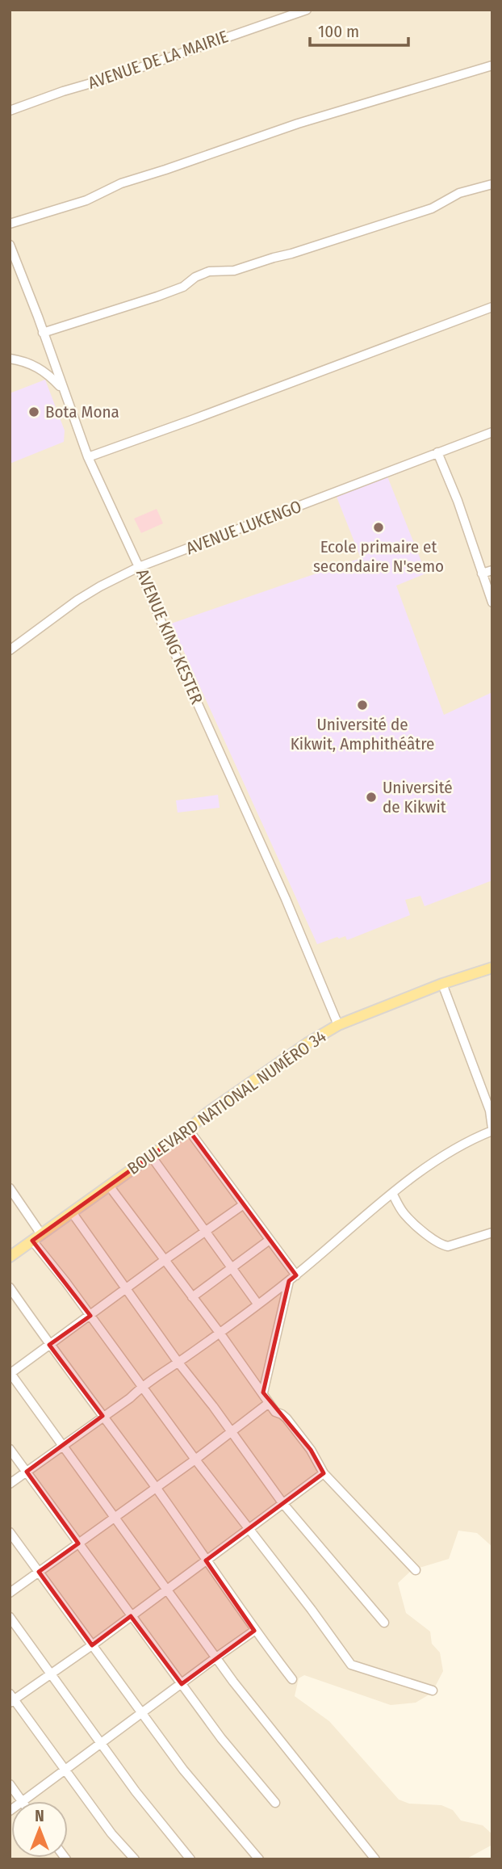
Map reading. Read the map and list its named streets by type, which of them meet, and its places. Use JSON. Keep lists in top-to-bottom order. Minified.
{"streets":{"main road":["BOULEVARD NATIONAL NUMÉRO 34"],"street":["AVENUE DE LA MAIRIE","AVENUE LUKENGO","AVENUE KING KESTER"]},"crossings":[["AVENUE LUKENGO","AVENUE KING KESTER"],["AVENUE KING KESTER","BOULEVARD NATIONAL NUMÉRO 34"]],"places":["Bota Mona","Ecole primaire et secondaire N'semo","Université de Kikwit, Amphithéâtre","Université de Kikwit"],"scale_bar":"100 m","north":"top"}
